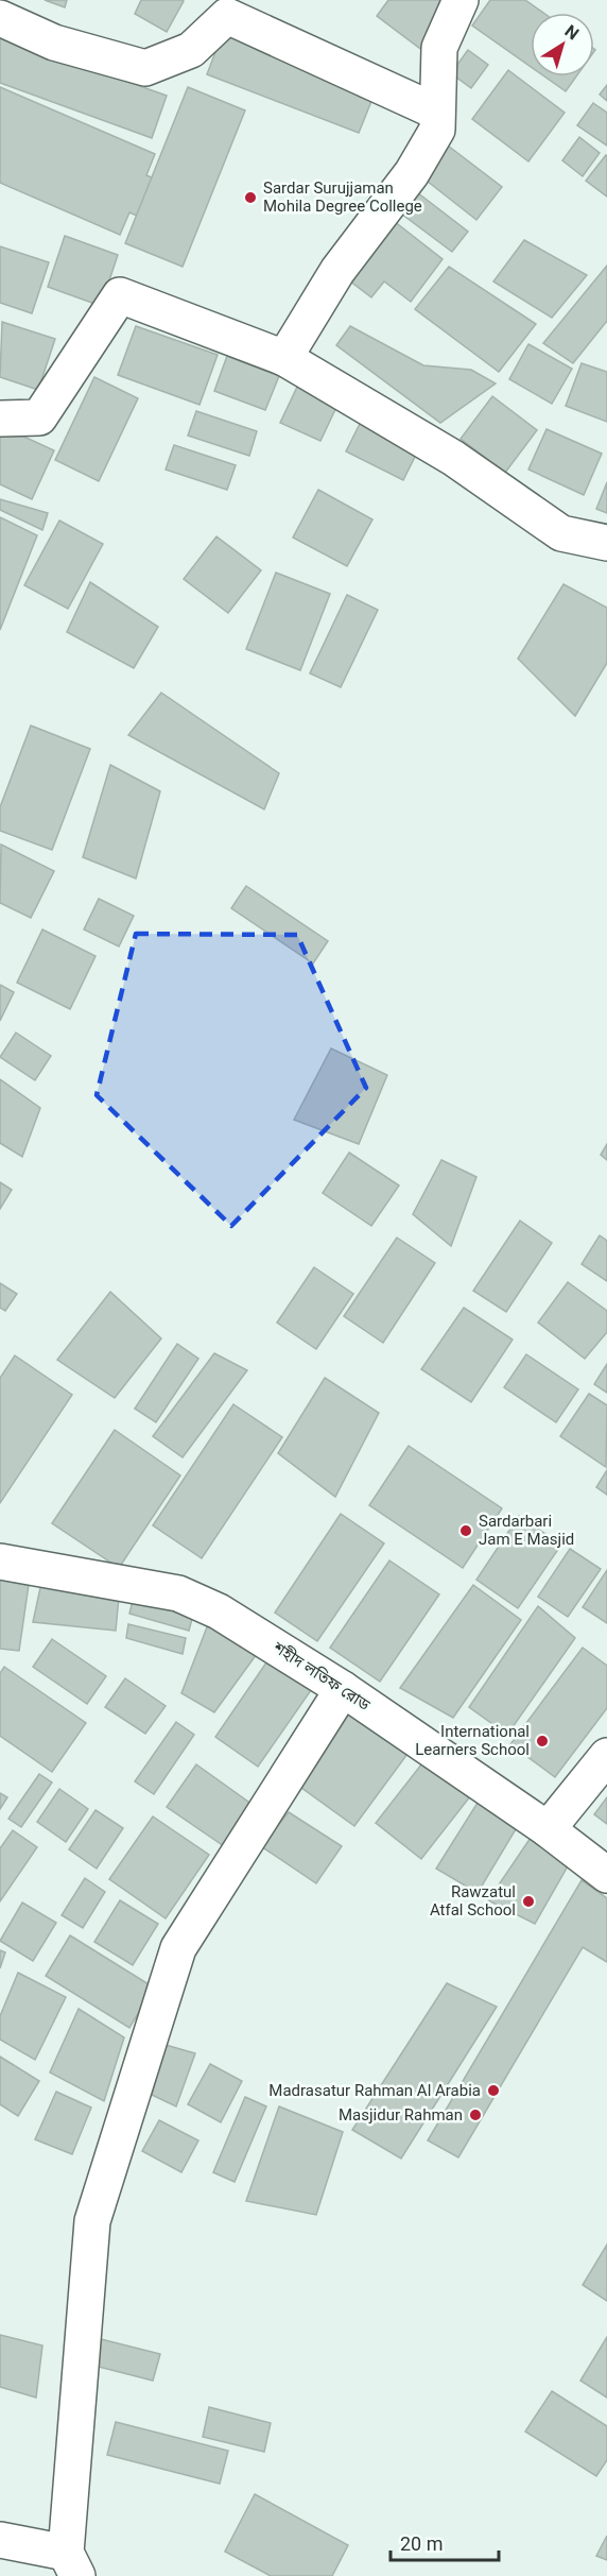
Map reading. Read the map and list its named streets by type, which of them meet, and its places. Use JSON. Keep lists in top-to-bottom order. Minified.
{"streets":{"street":["শহীদ লতিফ রোড"]},"places":["Sardar Surujjaman Mohila Degree College","Sardarbari Jam E Masjid","International Learners School","Rawzatul Atfal School","Madrasatur Rahman Al Arabia","Masjidur Rahman"],"scale_bar":"20 m","north":"top right"}
